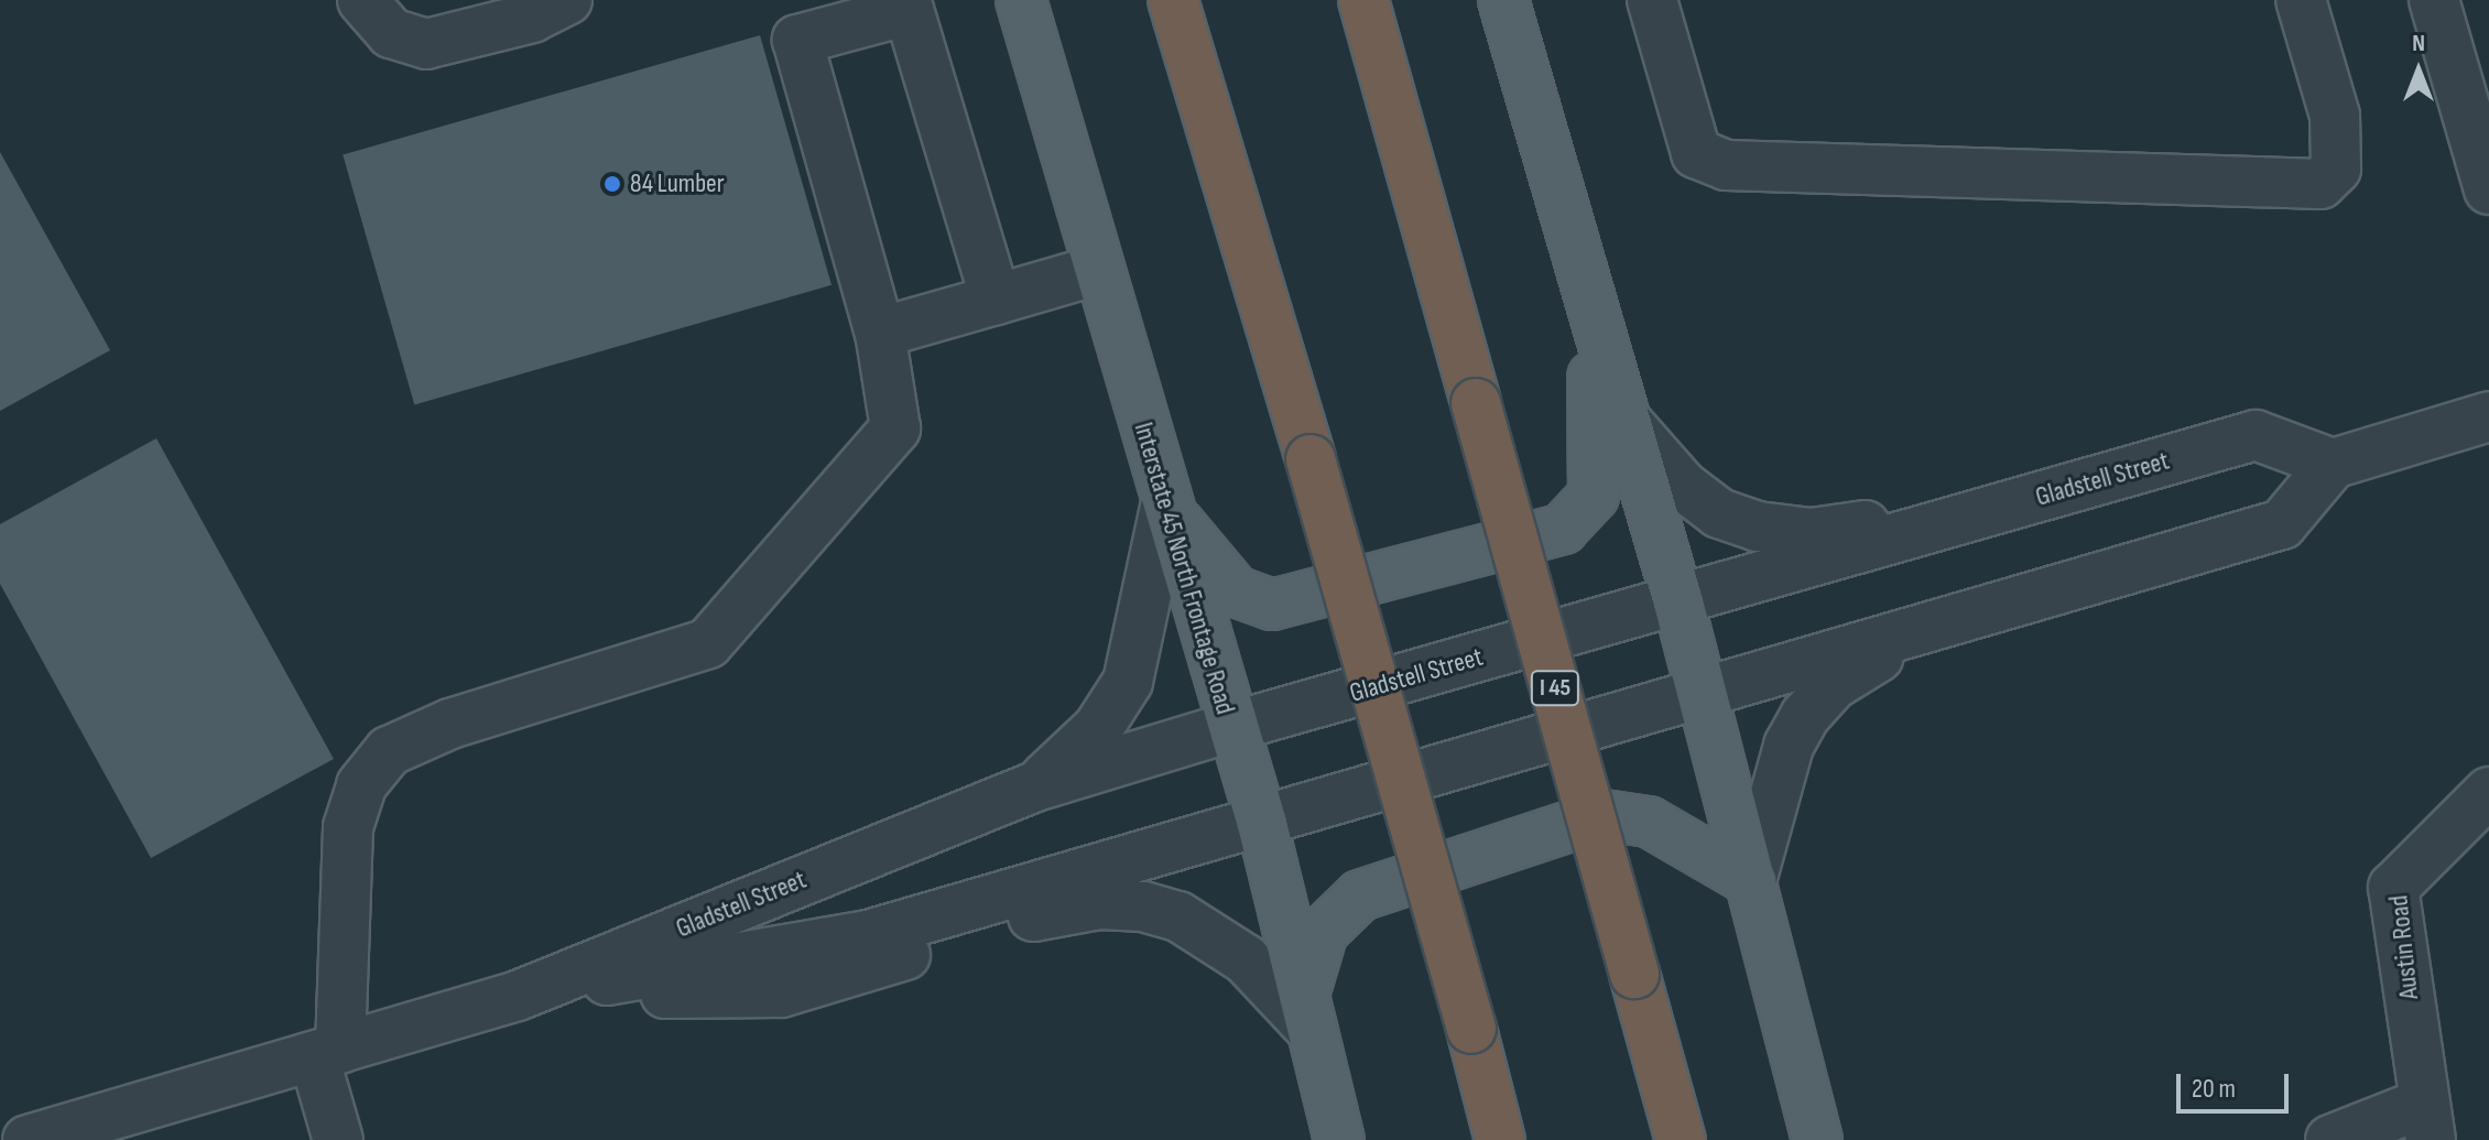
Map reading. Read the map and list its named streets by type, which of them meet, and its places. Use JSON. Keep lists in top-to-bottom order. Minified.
{"streets":{"highway":["I 45"],"main road":["Interstate 45 North Frontage Road"],"street":["Gladstell Street","Austin Road"]},"crossings":[["Gladstell Street","Interstate 45 North Frontage Road"]],"places":["84 Lumber"],"scale_bar":"20 m","north":"top"}
